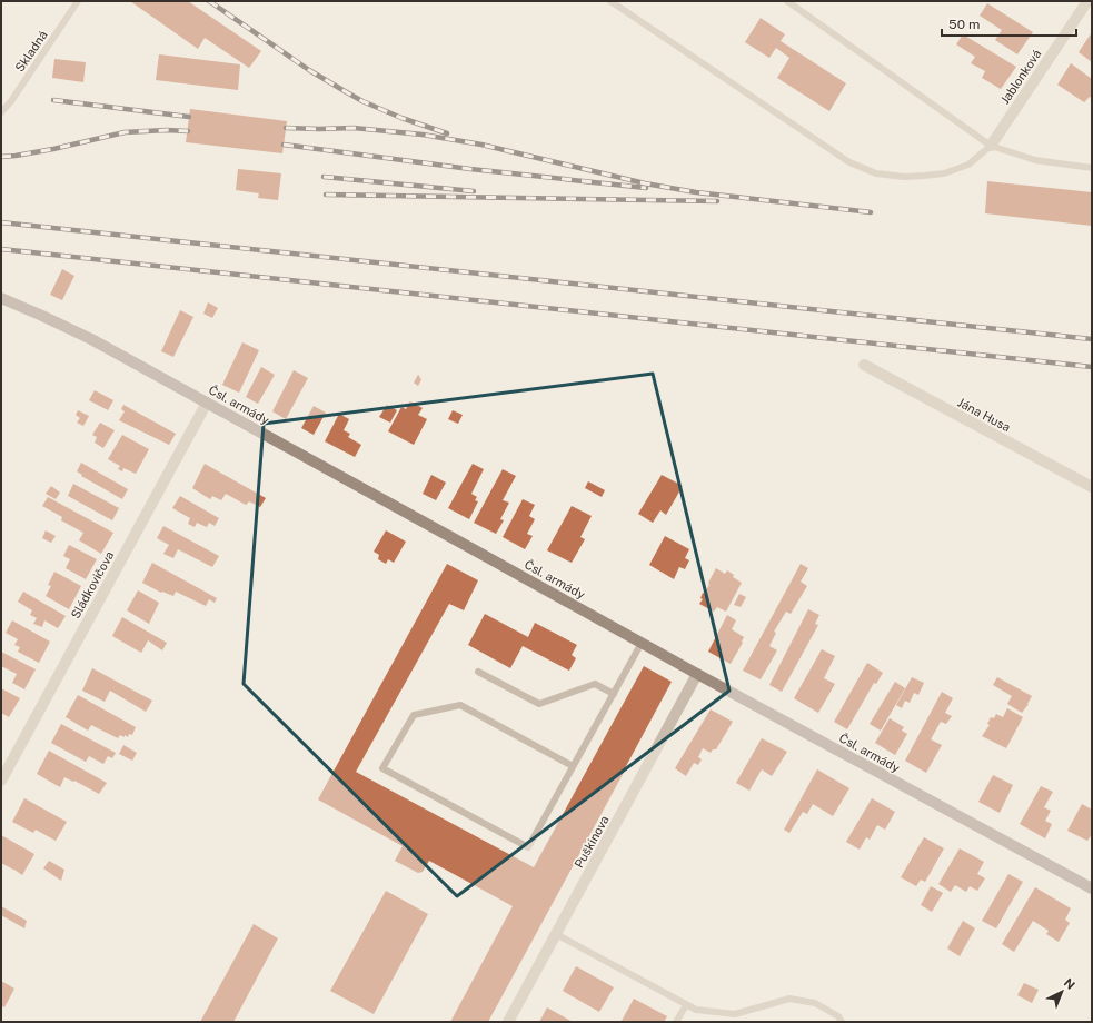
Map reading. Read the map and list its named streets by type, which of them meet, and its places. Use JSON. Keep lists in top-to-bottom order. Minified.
{"streets":{"street":["Jablonková","Čsl. armády","Jána Husa","Sládkovičova","Puškinova"],"lane":["Skladná"]},"crossings":[["Čsl. armády","Sládkovičova"],["Čsl. armády","Puškinova"]],"scale_bar":"50 m","north":"top right"}
